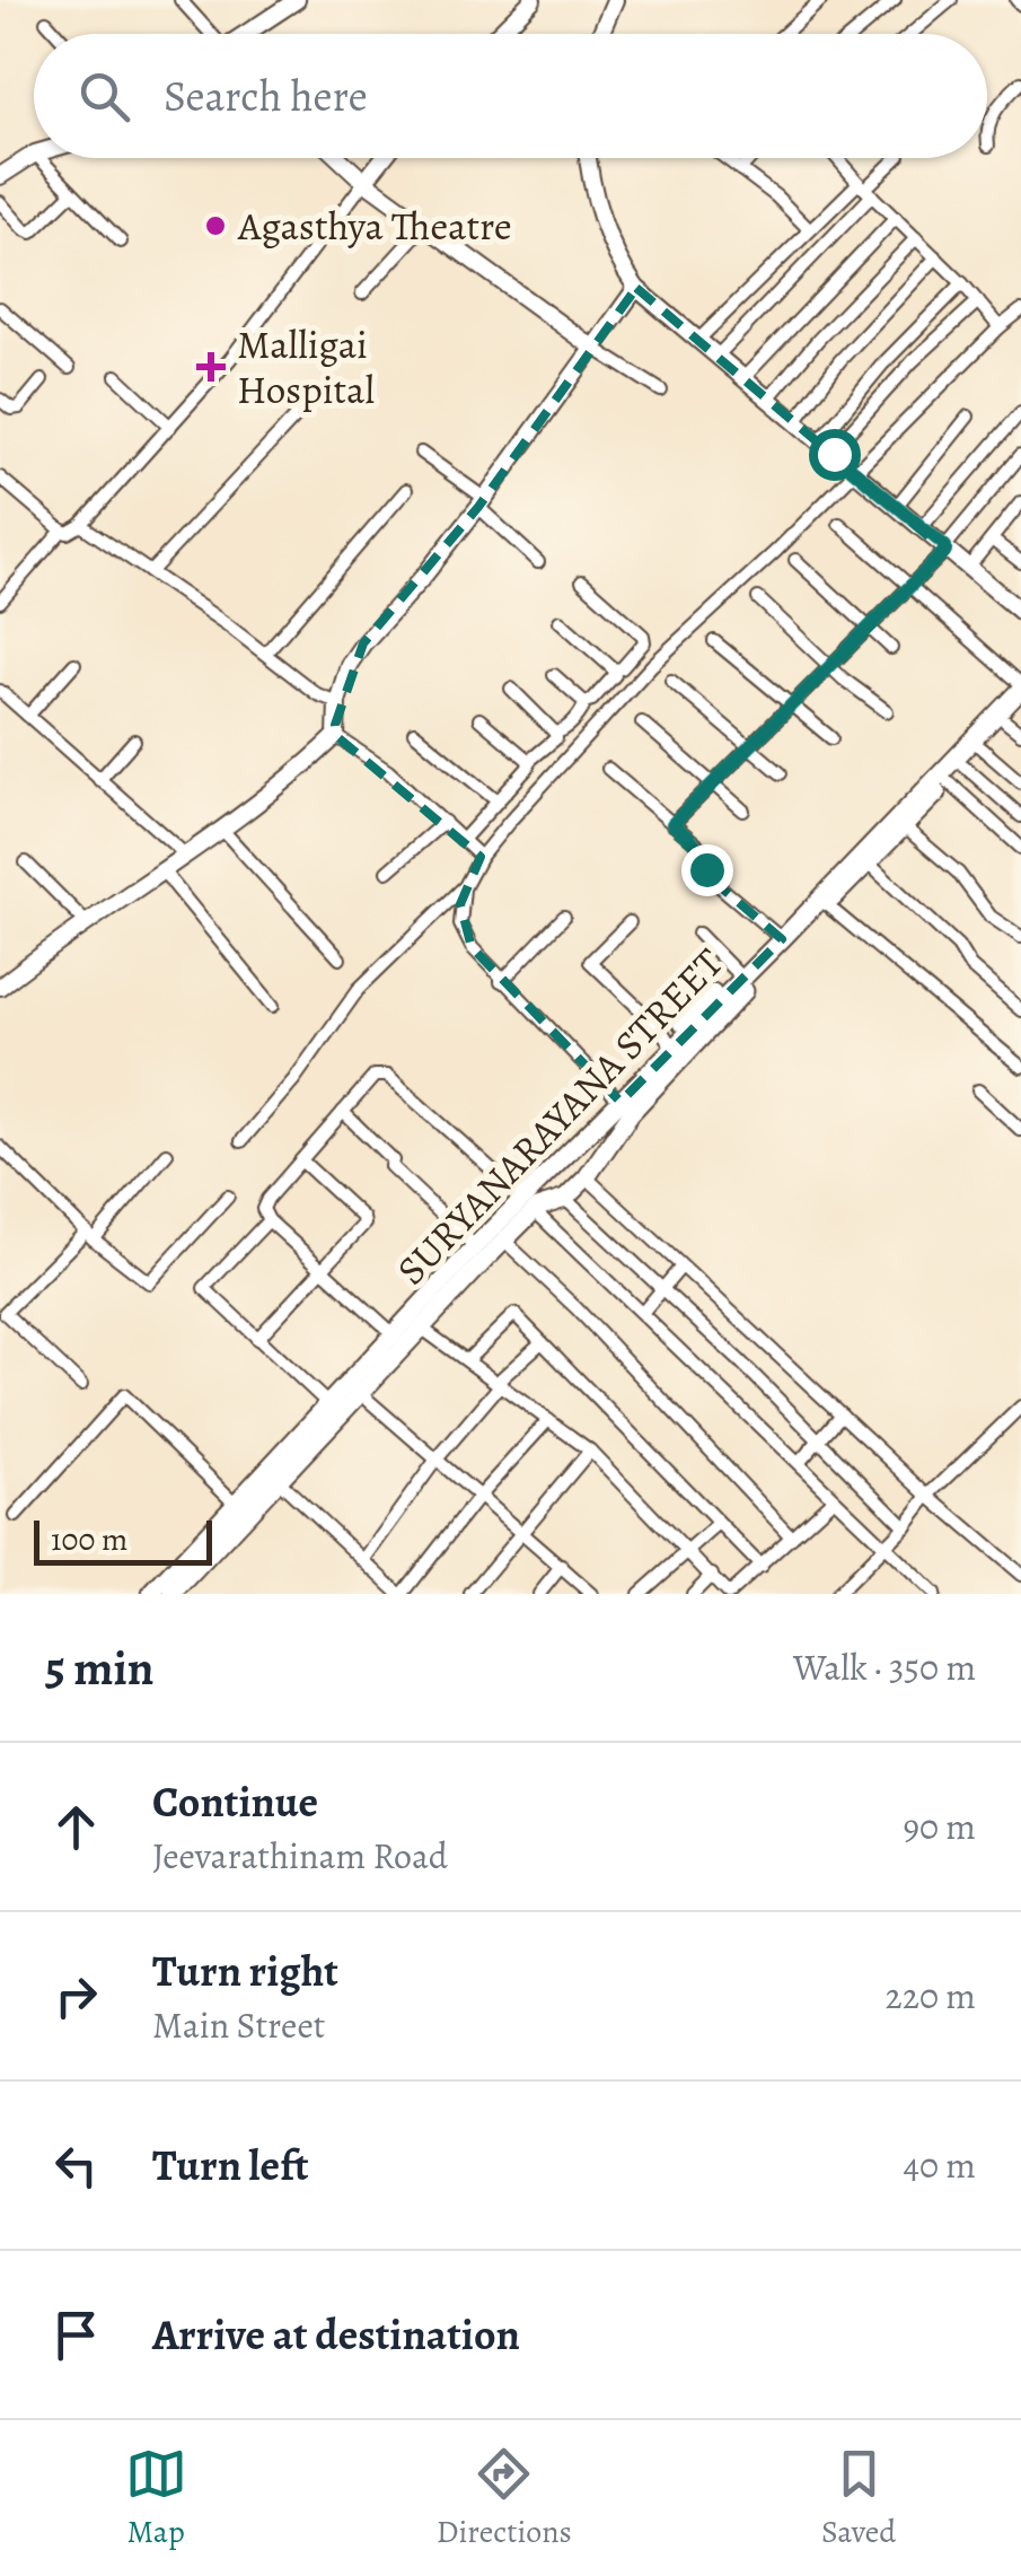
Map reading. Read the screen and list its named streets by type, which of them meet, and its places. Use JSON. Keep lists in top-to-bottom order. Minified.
{"streets":{"main road":["SURYANARAYANA STREET"]},"places":{"other":["Agasthya Theatre"],"health":["Malligai Hospital"]},"scale_bar":"100 m","page":{"search":"Search here","scale":"100 m","heading":["5 min","Walk · 350 m"],"list":[["Continue","Jeevarathinam Road","90 m"],["Turn right","Main Street","220 m"],["Turn left","40 m"],"Arrive at destination"],"nav":["Map","Directions","Saved"]}}
